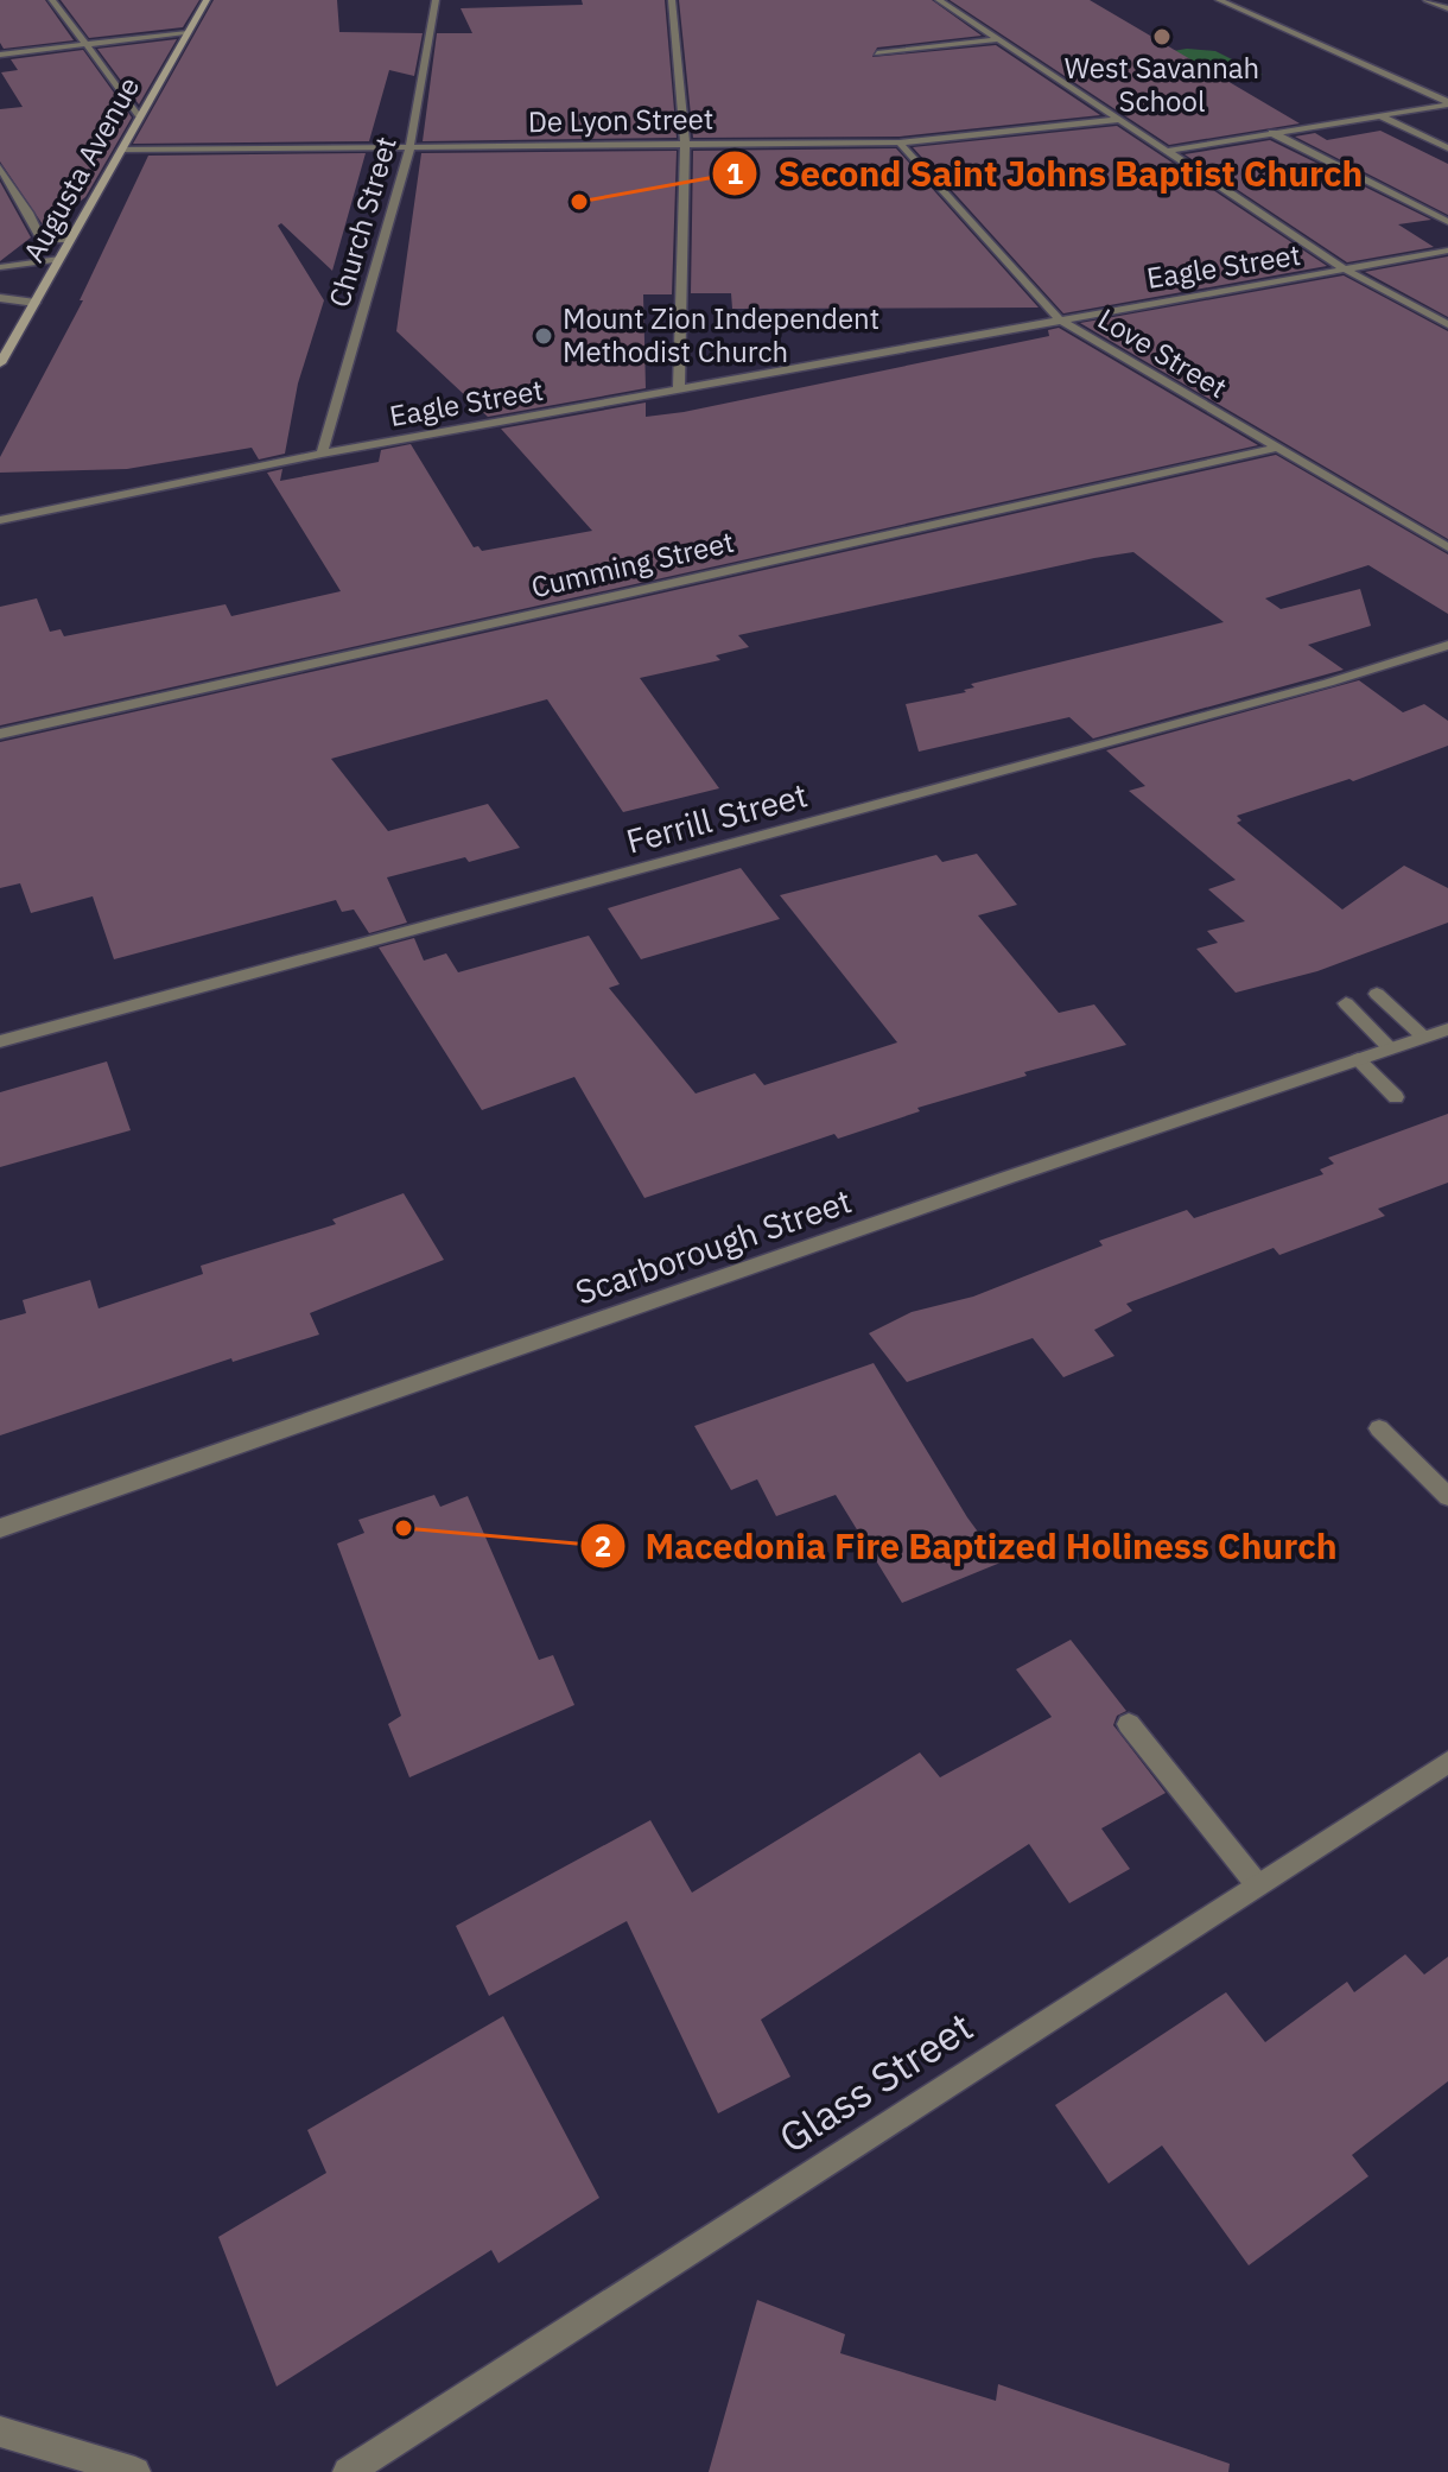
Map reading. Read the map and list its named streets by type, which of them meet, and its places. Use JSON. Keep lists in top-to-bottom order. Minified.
{"streets":{"main road":["Augusta Avenue"],"street":["De Lyon Street","Church Street","Eagle Street","Love Street","Cumming Street","Ferrill Street","Scarborough Street","Glass Street"]},"crossings":[["De Lyon Street","Augusta Avenue"],["De Lyon Street","Church Street"],["De Lyon Street","Love Street"],["Church Street","Eagle Street"],["Eagle Street","Love Street"],["Love Street","Cumming Street"]],"places":["West Savannah School","Second Saint Johns Baptist Church","Mount Zion Independent Methodist Church","Macedonia Fire Baptized Holiness Church"]}
